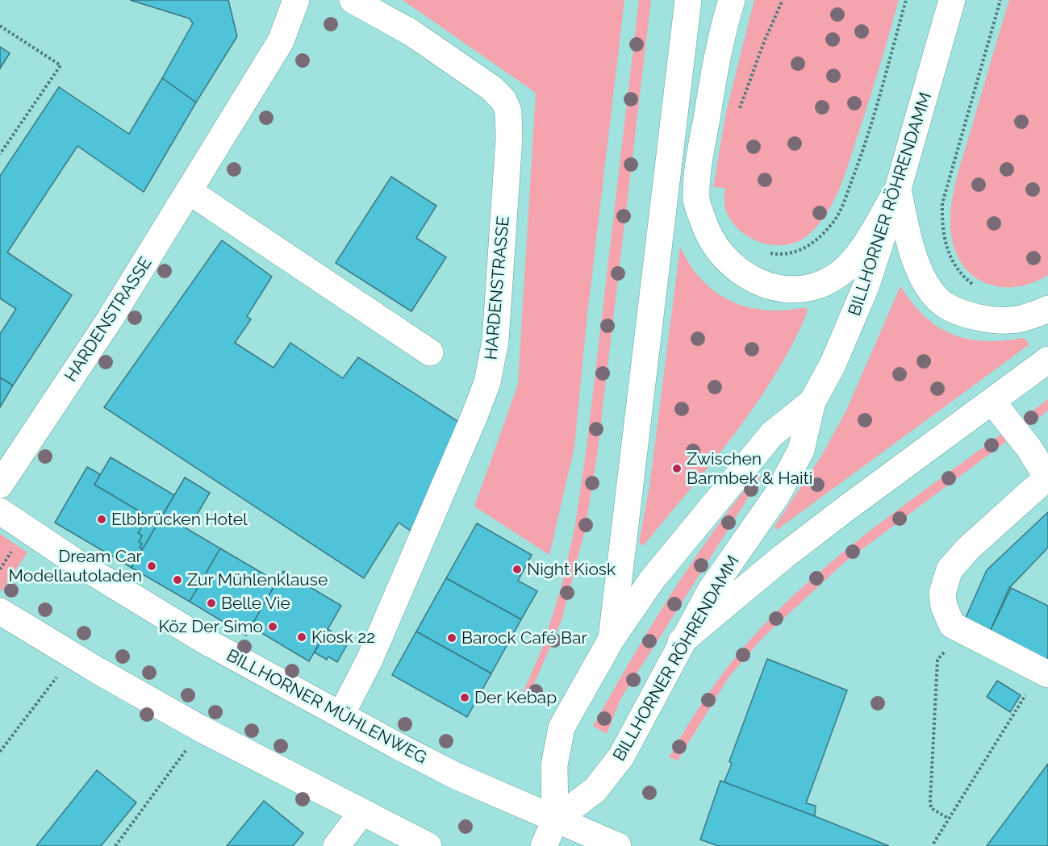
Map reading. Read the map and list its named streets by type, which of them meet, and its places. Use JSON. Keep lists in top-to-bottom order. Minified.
{"streets":{"main road":["BILLHORNER RÖHRENDAMM","HARDENSTRASSE","BILLHORNER MÜHLENWEG"]},"crossings":[["BILLHORNER RÖHRENDAMM","BILLHORNER MÜHLENWEG"],["HARDENSTRASSE","BILLHORNER MÜHLENWEG"]],"places":["Zwischen Barmbek & Haiti","Elbbrücken Hotel","Dream Car Modellautoladen","Night Kiosk","Zur Mühlenklause","Belle Vie","Köz Der Simo","Kiosk 22","Barock Café Bar","Der Kebap"]}
